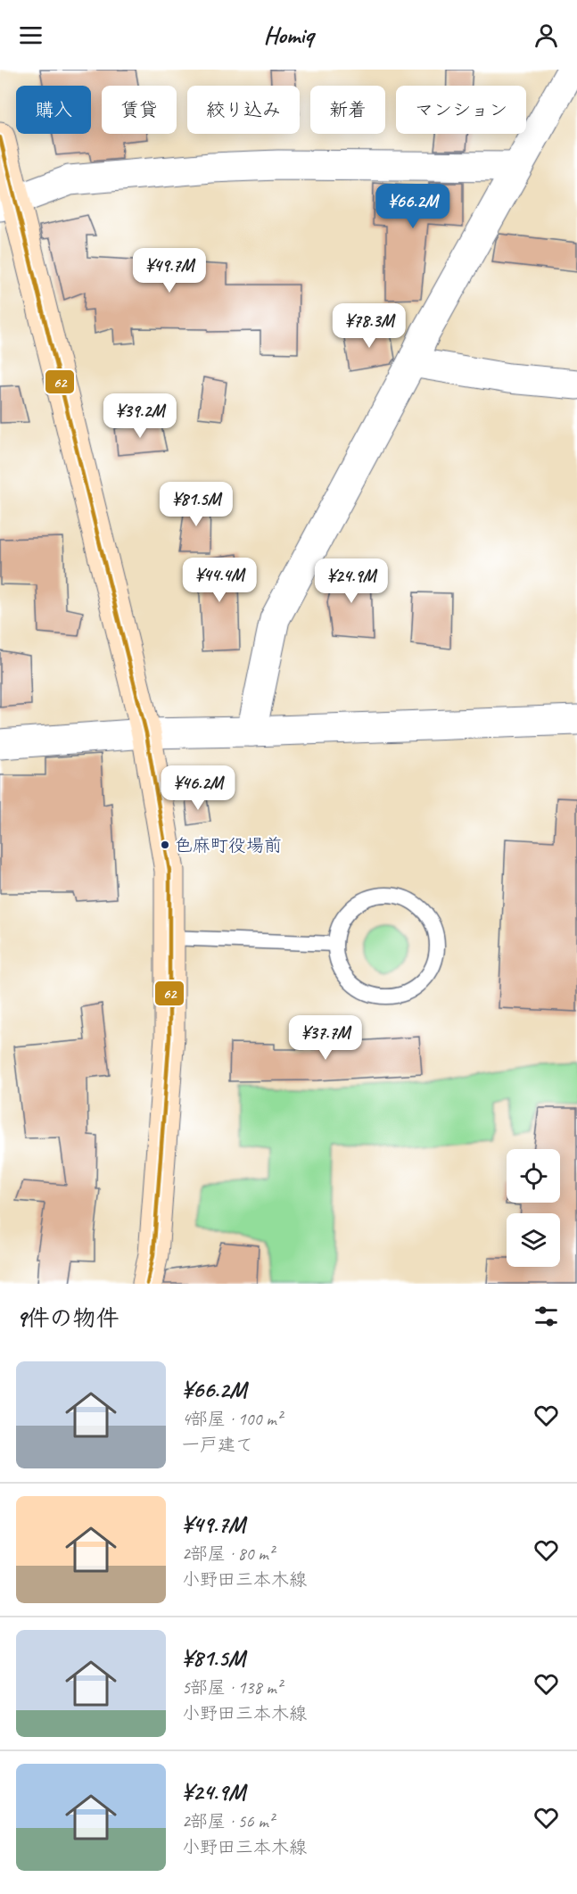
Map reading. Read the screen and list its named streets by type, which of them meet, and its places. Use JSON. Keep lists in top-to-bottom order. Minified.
{"places":["色麻町役場前"],"lines":["transit line 62"],"page":{"header":"Homiq","chip":["購入","賃貸","絞り込み","新着","マンション"],"price":["¥66.2M","¥49.7M","¥78.3M","¥39.2M","¥81.5M","¥44.4M","¥24.9M","¥46.2M","¥37.7M"],"heading":"9件の物件","list":[{"name":"¥66.2M","note":"4部屋 · 100 m² · 一戸建て"},{"name":"¥49.7M","note":"2部屋 · 80 m² · 小野田三本木線"},{"name":"¥81.5M","note":"5部屋 · 138 m² · 小野田三本木線"},{"name":"¥24.9M","note":"2部屋 · 56 m² · 小野田三本木線"}]}}
